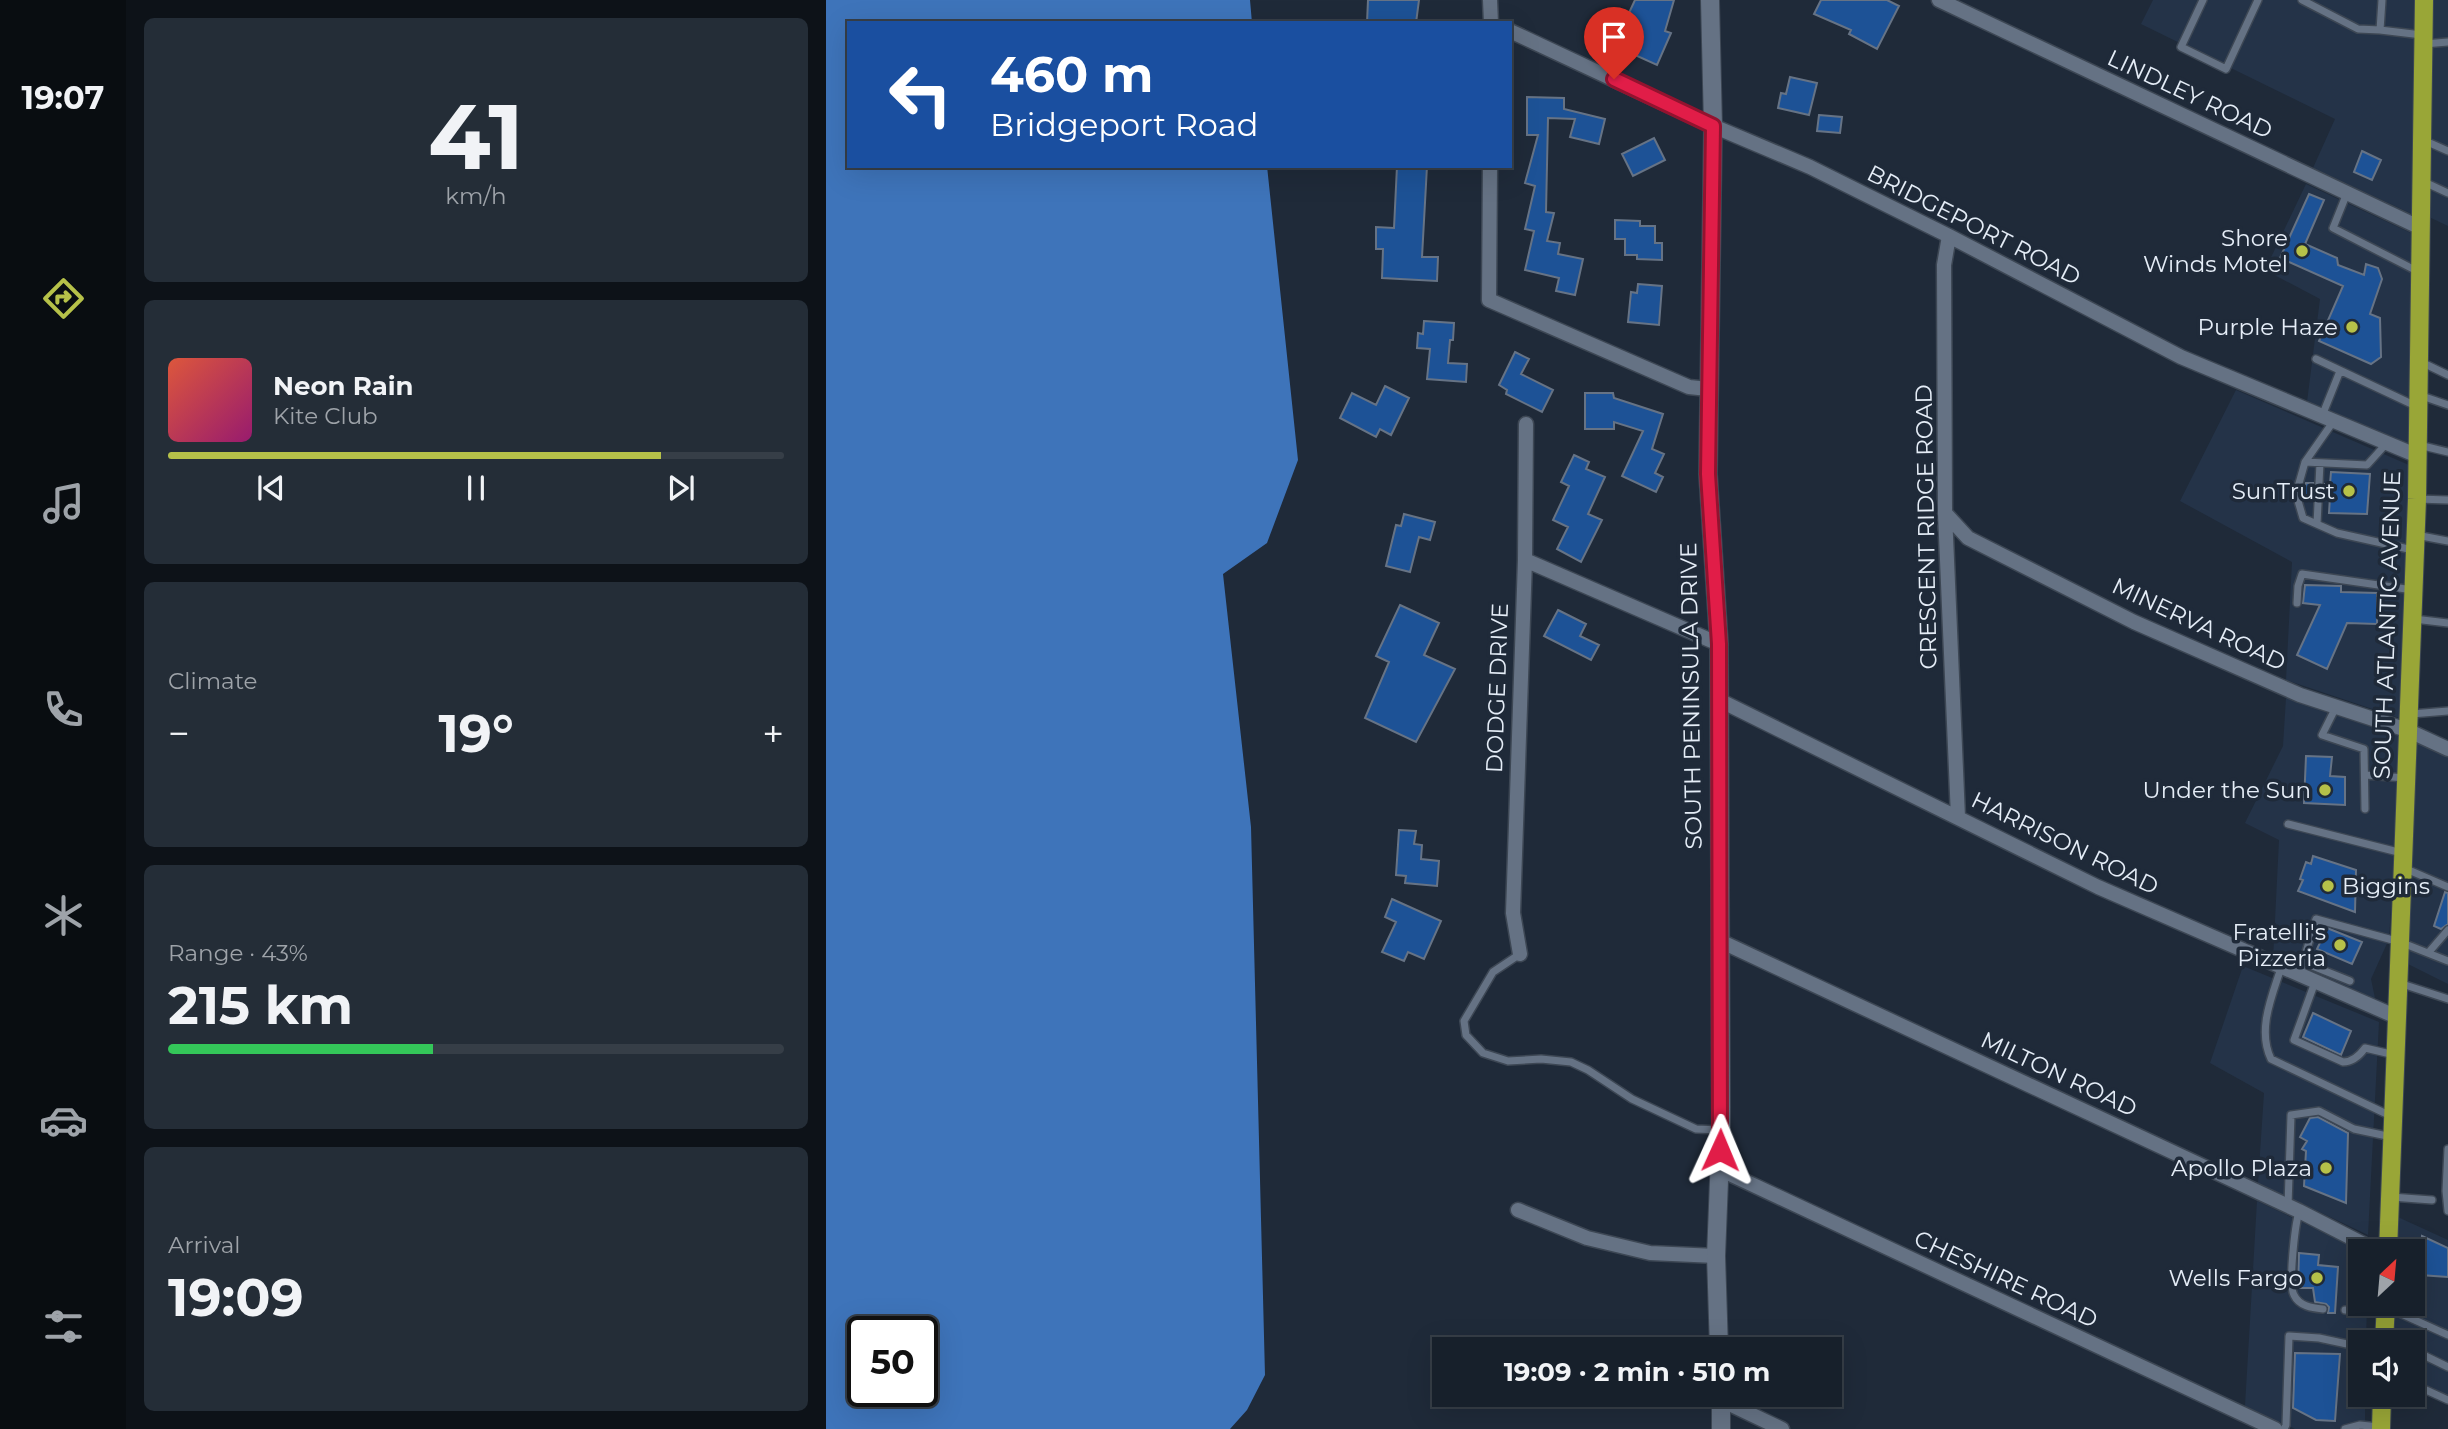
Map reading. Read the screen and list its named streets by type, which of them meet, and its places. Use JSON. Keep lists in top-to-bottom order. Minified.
{"streets":{"main road":["SOUTH ATLANTIC AVENUE","SOUTH PENINSULA DRIVE"],"street":["LINDLEY ROAD","BRIDGEPORT ROAD","CRESCENT RIDGE ROAD","MINERVA ROAD","DODGE DRIVE","HARRISON ROAD","MILTON ROAD","CHESHIRE ROAD"]},"crossings":[["LINDLEY ROAD","SOUTH ATLANTIC AVENUE"],["BRIDGEPORT ROAD","CRESCENT RIDGE ROAD"],["BRIDGEPORT ROAD","SOUTH ATLANTIC AVENUE"],["BRIDGEPORT ROAD","SOUTH PENINSULA DRIVE"],["CRESCENT RIDGE ROAD","MINERVA ROAD"],["CRESCENT RIDGE ROAD","HARRISON ROAD"],["MINERVA ROAD","SOUTH ATLANTIC AVENUE"],["SOUTH ATLANTIC AVENUE","HARRISON ROAD"],["SOUTH PENINSULA DRIVE","HARRISON ROAD"],["SOUTH PENINSULA DRIVE","MILTON ROAD"],["SOUTH PENINSULA DRIVE","CHESHIRE ROAD"]],"places":["Shore Winds Motel","Purple Haze","SunTrust","Under the Sun","Biggins","Fratelli's Pizzeria","Apollo Plaza","Wells Fargo"],"north":"top right","page":{"tabs":"19:07","tile":[["41","km/h"],"Climate",["Range · 43%","215 km"],["Arrival","19:09"]],"turn":["460 m","Bridgeport Road"],"song":["Neon Rain","Kite Club"],"heat":["−","19°","+"],"limit":"50","trip":"19:09 · 2 min · 510 m"}}
